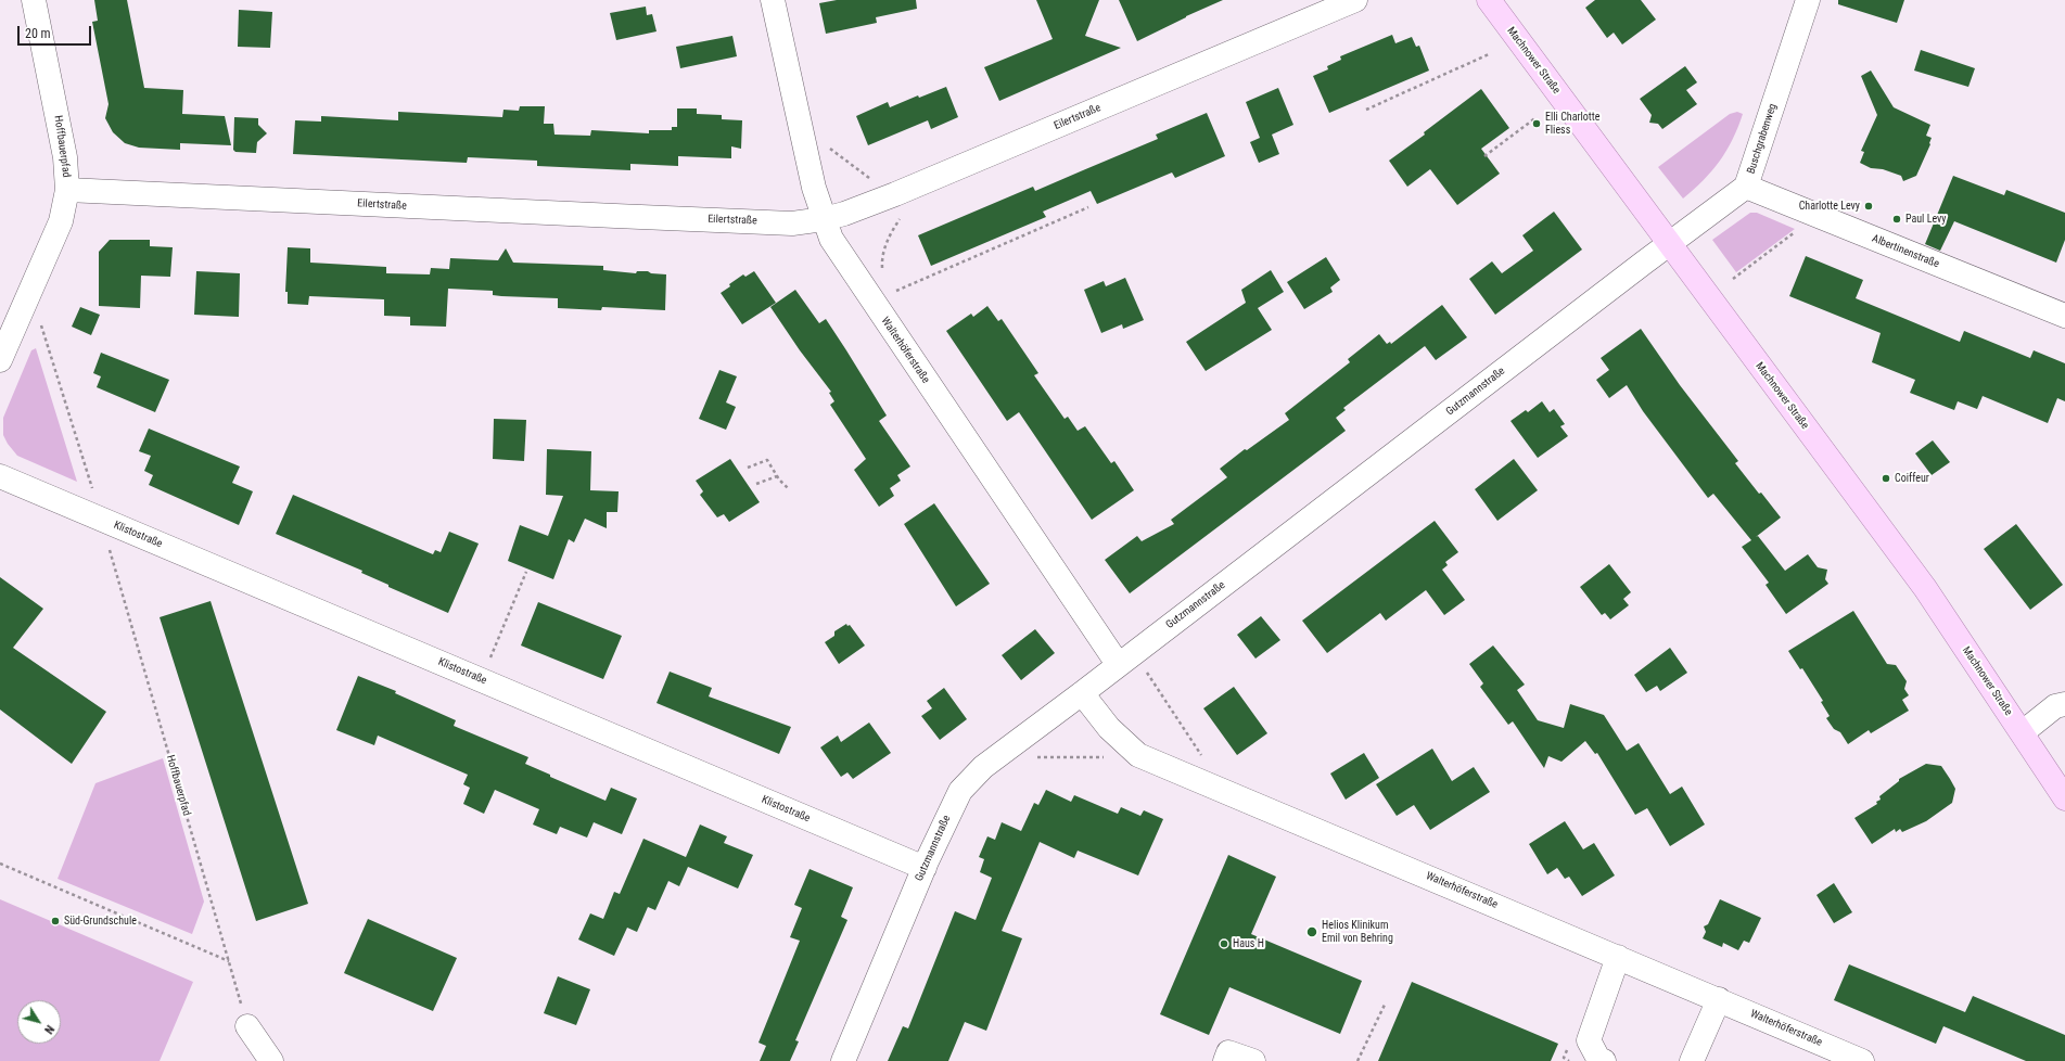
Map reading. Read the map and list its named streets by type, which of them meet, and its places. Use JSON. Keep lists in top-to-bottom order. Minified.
{"streets":{"main road":["Machnower Straße"],"street":["Eilertstraße","Buschgrabenweg","Hoffbauerpfad","Albertinenstraße","Walterhöferstraße","Gutzmannstraße","Klistostraße"]},"crossings":[["Machnower Straße","Buschgrabenweg"],["Machnower Straße","Gutzmannstraße"],["Eilertstraße","Hoffbauerpfad"],["Eilertstraße","Walterhöferstraße"],["Buschgrabenweg","Albertinenstraße"],["Buschgrabenweg","Gutzmannstraße"],["Walterhöferstraße","Gutzmannstraße"],["Gutzmannstraße","Klistostraße"]],"places":["Elli Charlotte Fliess","Charlotte Levy","Paul Levy","Coiffeur","Süd-Grundschule","Helios Klinikum Emil von Behring","Haus H"],"scale_bar":"20 m","north":"bottom right"}
